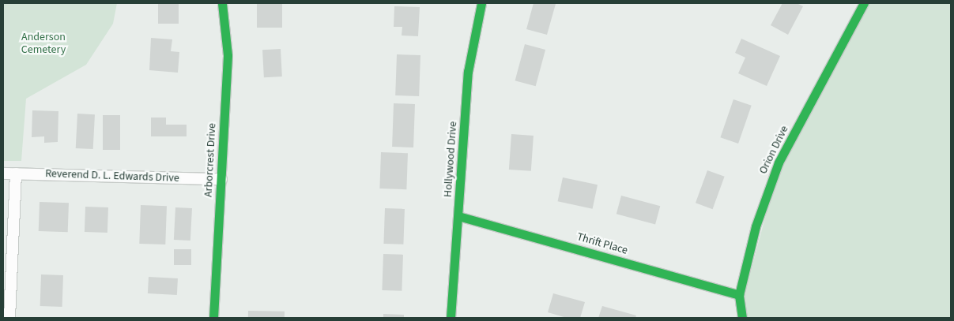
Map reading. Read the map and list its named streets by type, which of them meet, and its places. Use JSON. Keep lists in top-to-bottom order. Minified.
{"streets":{"street":["Orion Drive","Hollywood Drive","Arborcrest Drive","Reverend D. L. Edwards Drive","Thrift Place"]},"crossings":[["Orion Drive","Thrift Place"],["Hollywood Drive","Thrift Place"],["Arborcrest Drive","Reverend D. L. Edwards Drive"]],"parks":["Anderson Cemetery"]}
